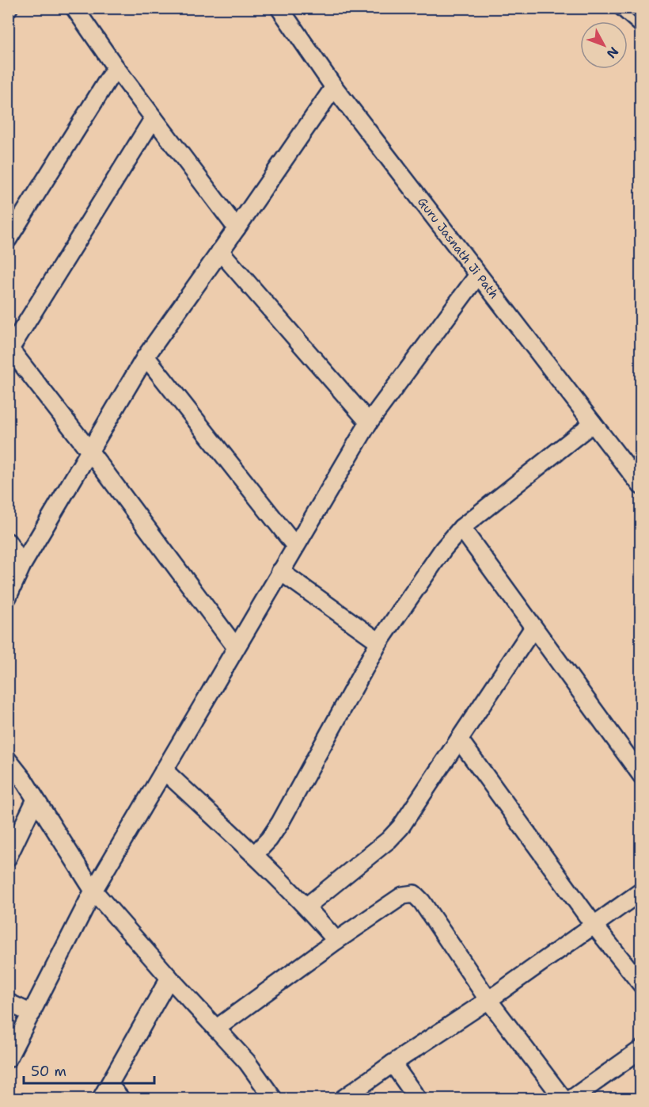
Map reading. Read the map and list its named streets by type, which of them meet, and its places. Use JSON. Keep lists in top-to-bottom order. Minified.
{"streets":{"street":["Guru Jasnath Ji Path"]},"scale_bar":"50 m","north":"bottom right"}
